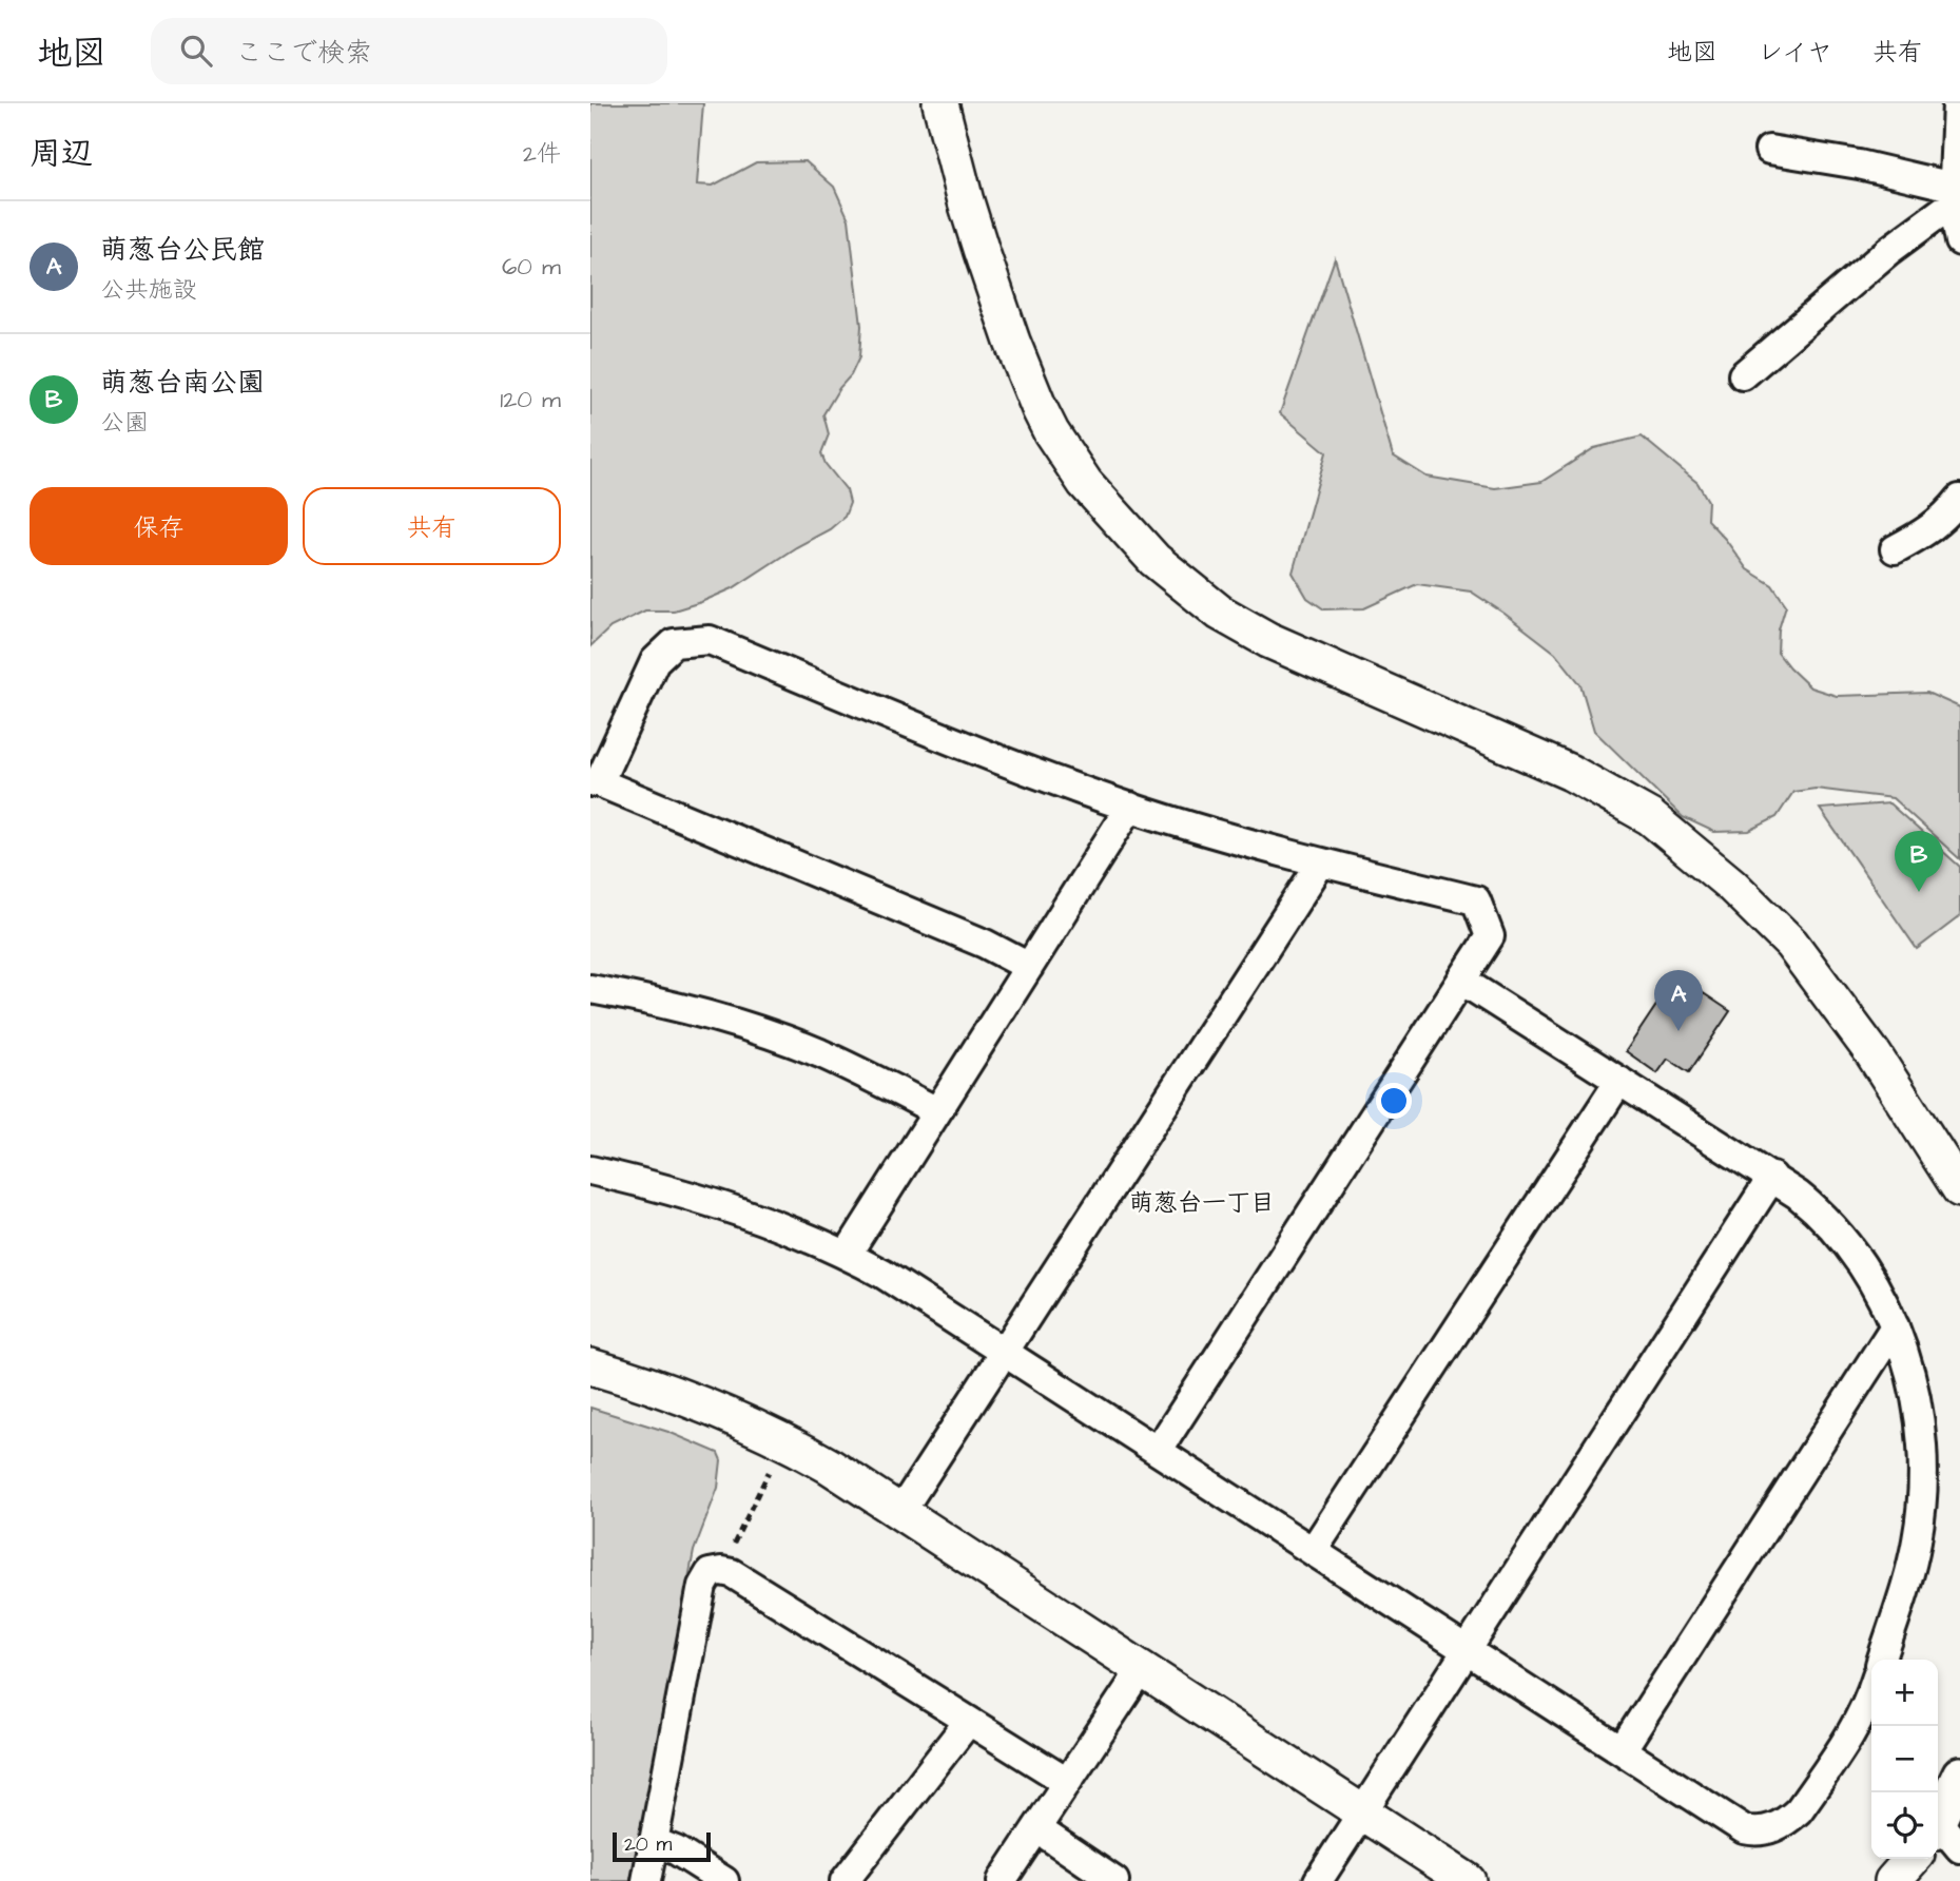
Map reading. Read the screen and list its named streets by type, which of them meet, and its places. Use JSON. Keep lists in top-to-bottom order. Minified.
{"districts":["萌葱台一丁目"],"scale_bar":"20 m","page":{"header":"地図","search":"ここで検索","nav":["地図","レイヤ","共有"],"heading":["周辺","2件"],"list":[{"mark":"A","name":"萌葱台公民館","note":"公共施設","value":"60 m"},{"mark":"B","name":"萌葱台南公園","note":"公園","value":"120 m"}],"buttons":["保存","共有"],"pins":["B","A"],"map_buttons":["+","−"],"scale":"20 m"}}
